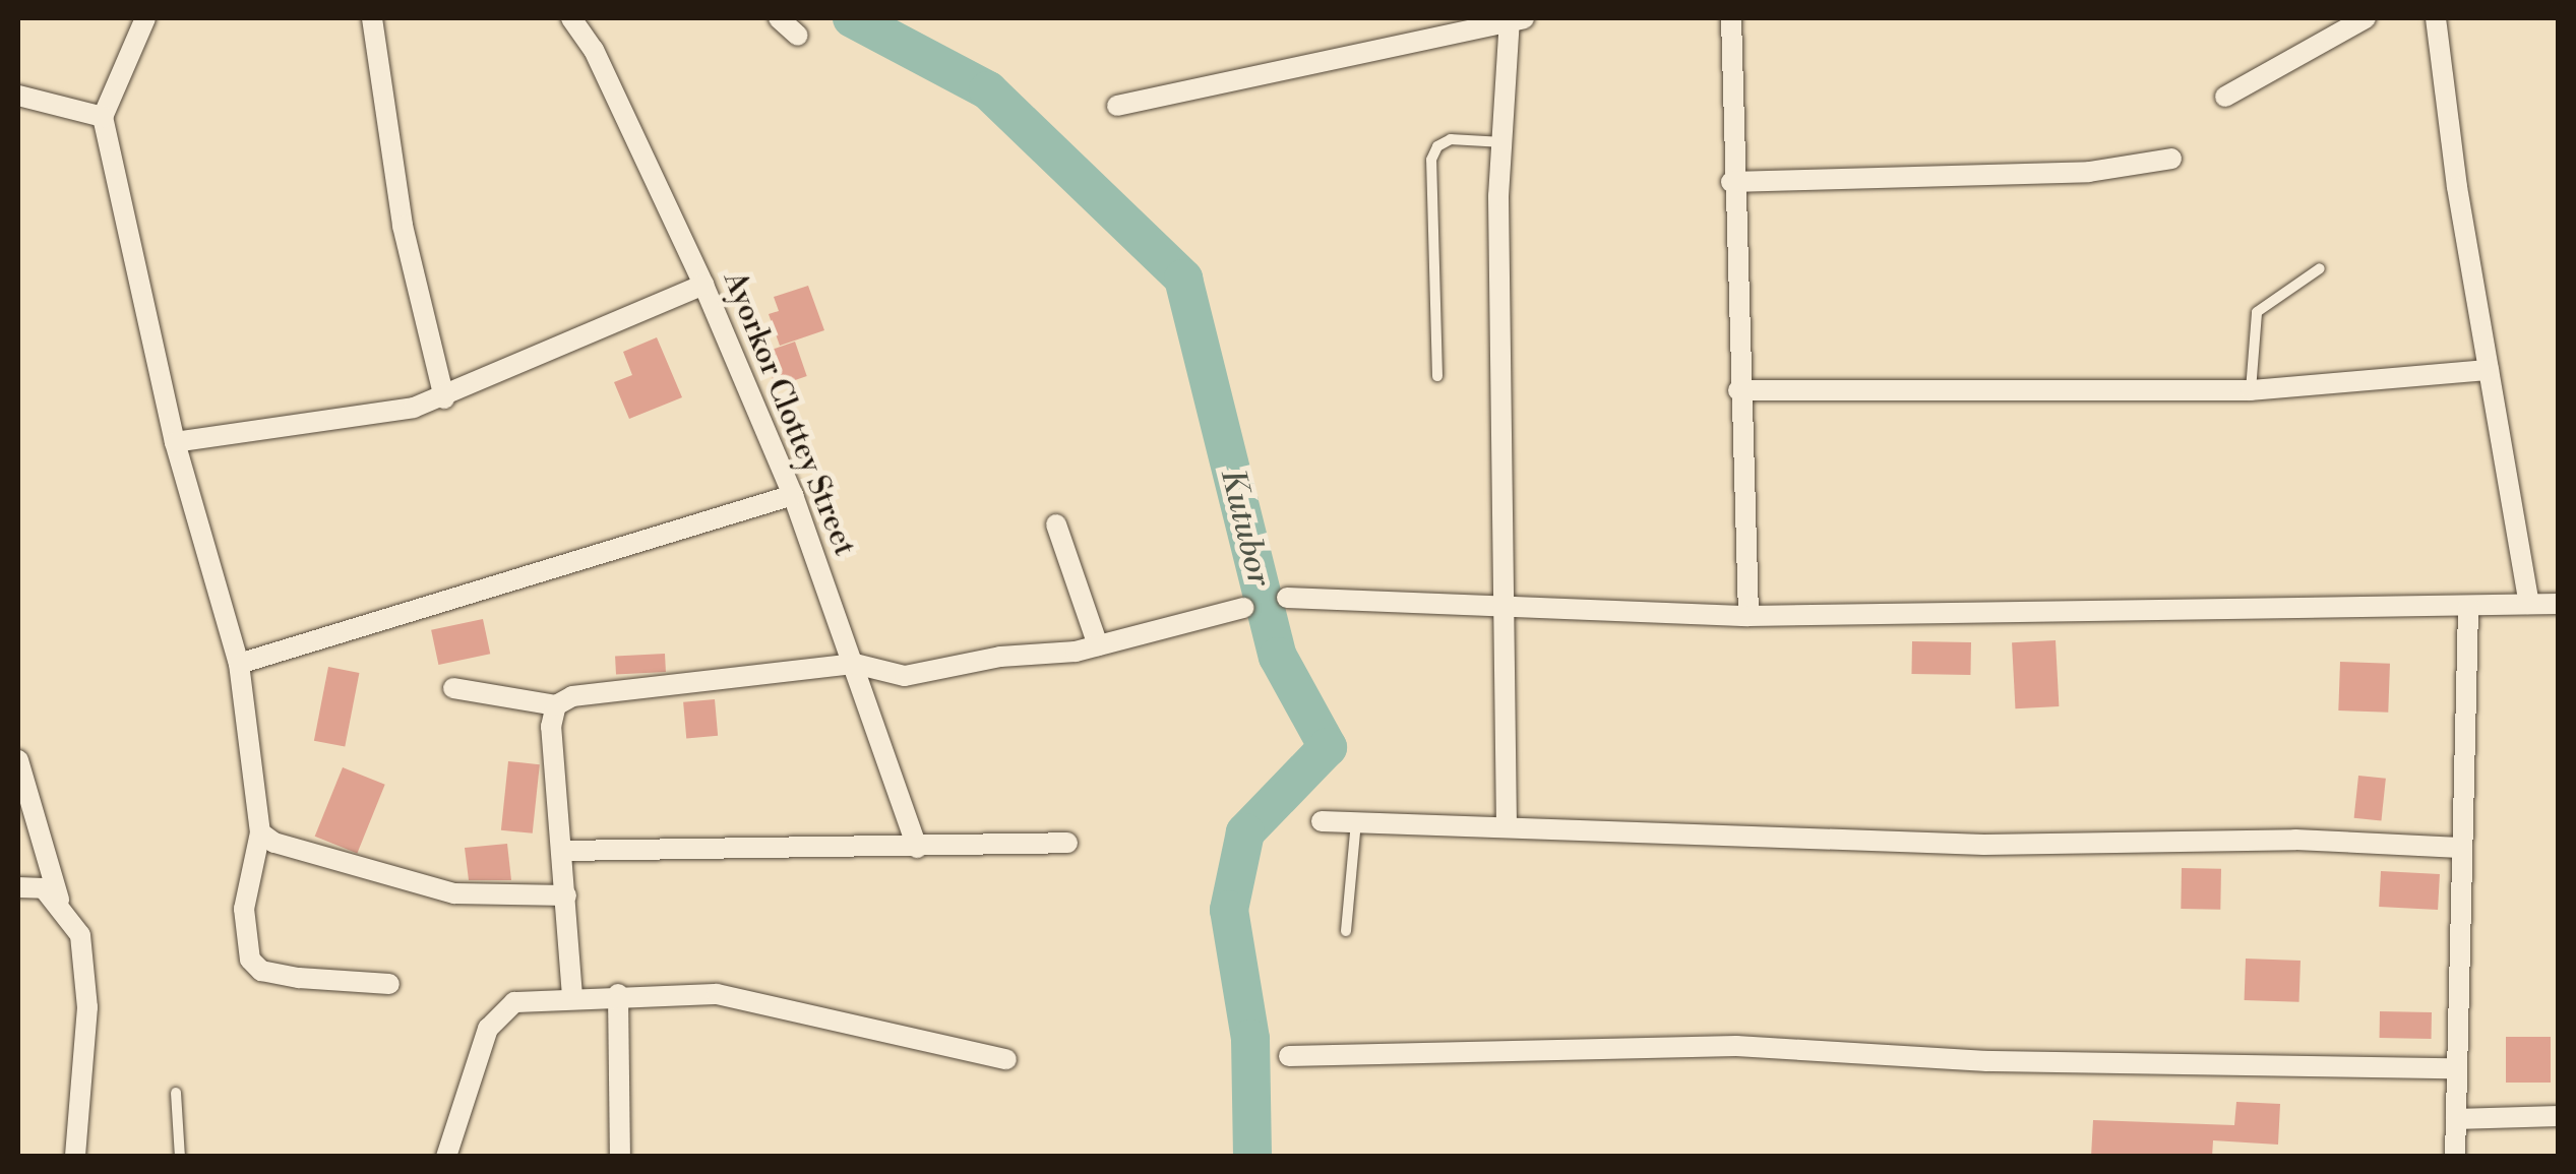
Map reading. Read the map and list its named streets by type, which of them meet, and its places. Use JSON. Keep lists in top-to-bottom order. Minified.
{"streets":{"street":["Ayorkor Clottey Street"]},"water":["Kutubor"]}
